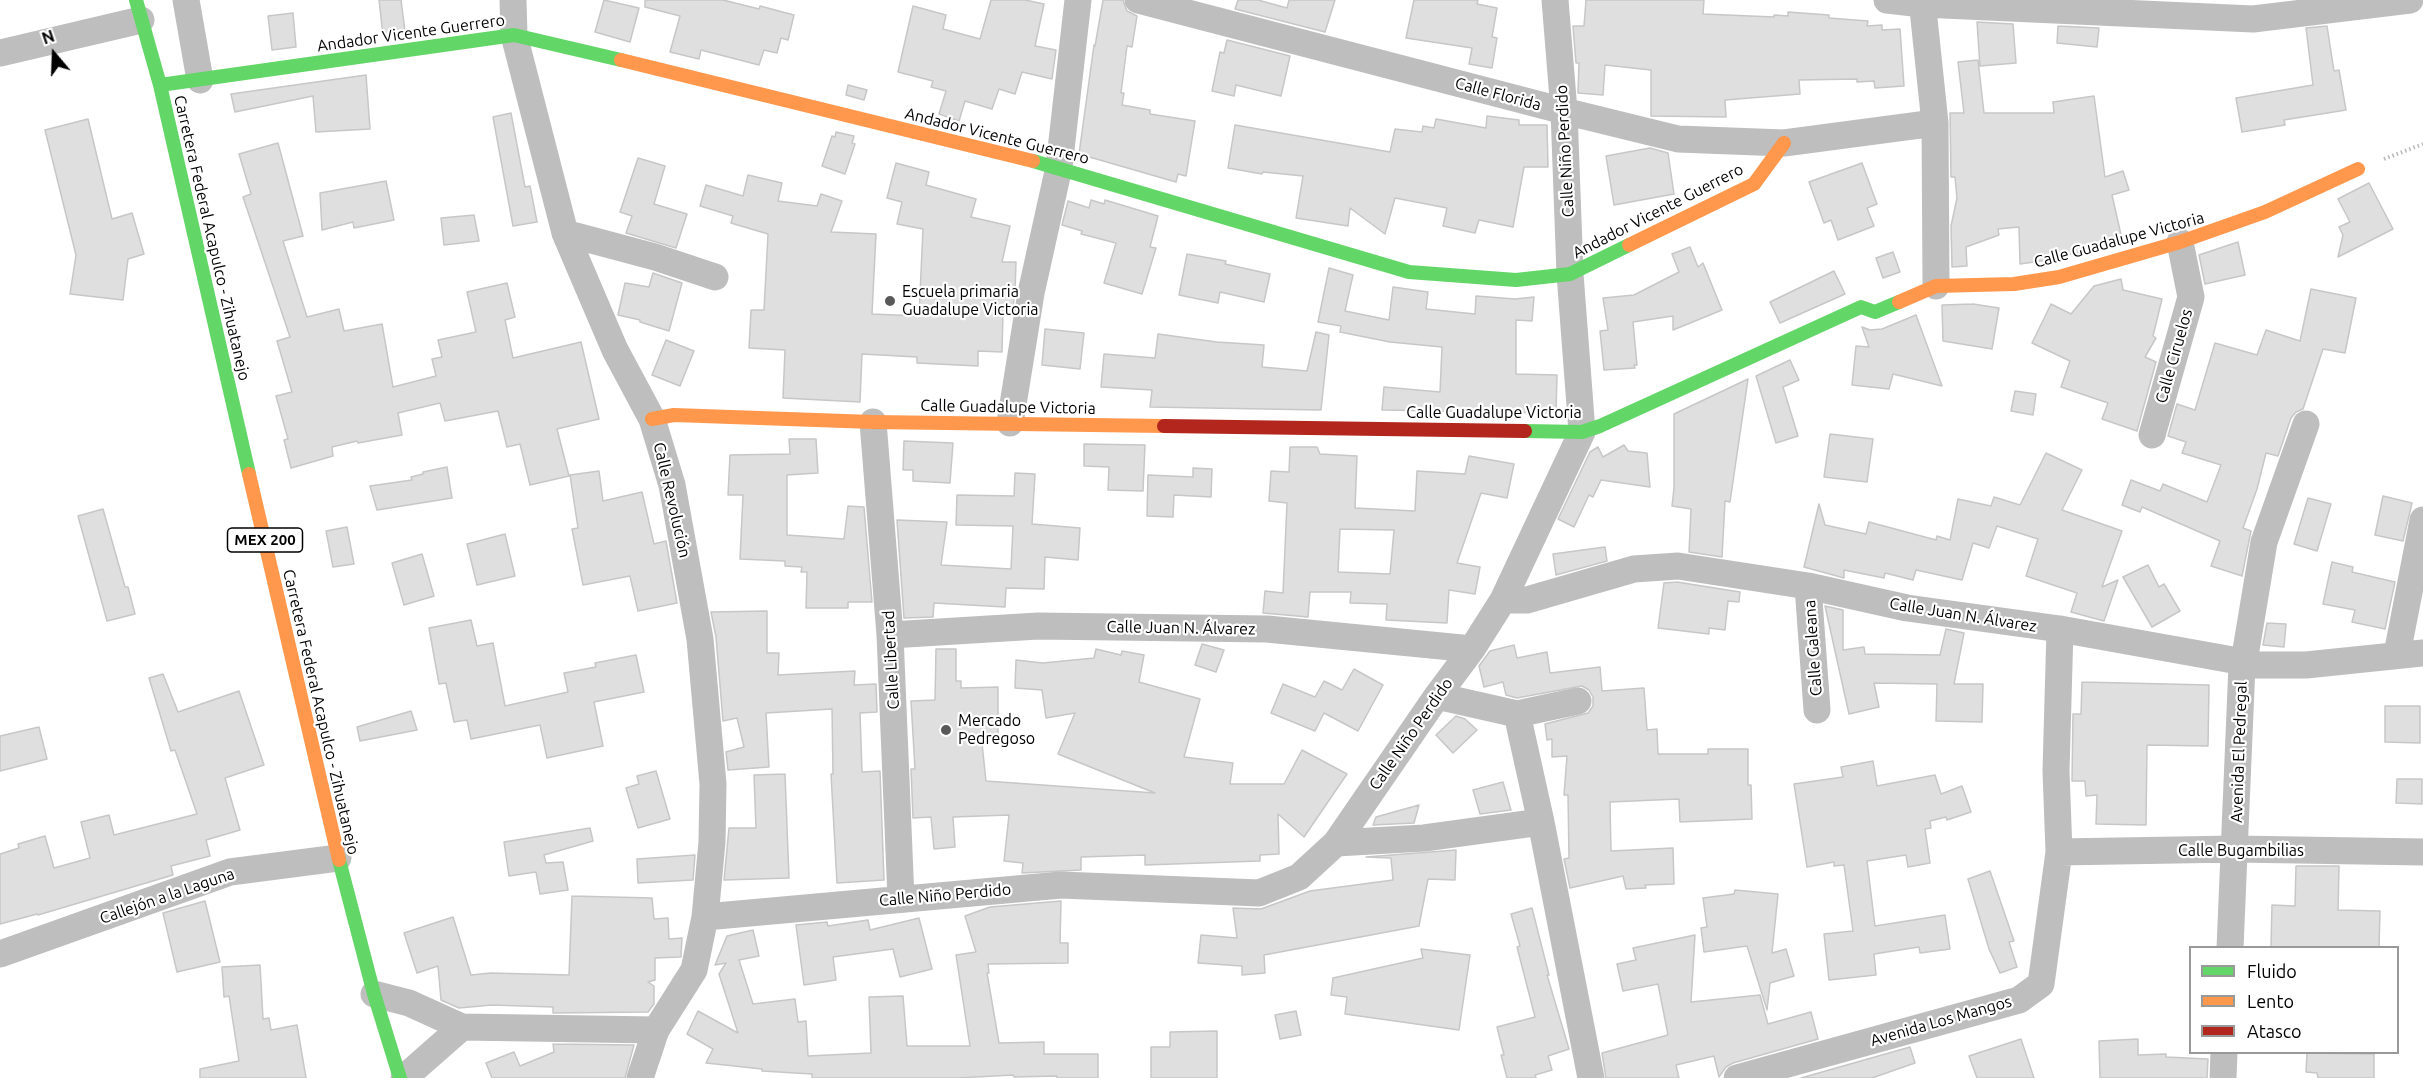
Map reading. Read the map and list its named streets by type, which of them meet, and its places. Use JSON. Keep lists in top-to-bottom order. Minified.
{"streets":{"street":["Andador Vicente Guerrero","Calle Florida","Calle Niño Perdido","Carretera Federal Acapulco - Zihuatanejo","Calle Guadalupe Victoria","Calle Ciruelos","Calle Revolución","MEX 200","Calle Juan N. Álvarez","Calle Galeana","Calle Libertad","Avenida El Pedregal","Calle Bugambilias","Callejón a la Laguna","Avenida Los Mangos"]},"crossings":[["Andador Vicente Guerrero","Calle Florida"],["Andador Vicente Guerrero","Calle Niño Perdido"],["Andador Vicente Guerrero","Carretera Federal Acapulco - Zihuatanejo"],["Andador Vicente Guerrero","Calle Revolución"],["Calle Florida","Calle Niño Perdido"],["Calle Niño Perdido","Calle Guadalupe Victoria"],["Calle Niño Perdido","Calle Revolución"],["Calle Niño Perdido","Calle Juan N. Álvarez"],["Calle Niño Perdido","Calle Libertad"],["Carretera Federal Acapulco - Zihuatanejo","Callejón a la Laguna"],["Calle Guadalupe Victoria","Calle Ciruelos"],["Calle Guadalupe Victoria","Calle Revolución"],["Calle Guadalupe Victoria","Calle Libertad"],["Calle Juan N. Álvarez","Calle Galeana"],["Calle Juan N. Álvarez","Calle Libertad"],["Calle Juan N. Álvarez","Avenida El Pedregal"],["Calle Juan N. Álvarez","Avenida Los Mangos"],["Avenida El Pedregal","Calle Bugambilias"],["Calle Bugambilias","Avenida Los Mangos"]],"places":["Escuela primaria Guadalupe Victoria","Mercado Pedregoso"],"legend":["Fluido","Lento","Atasco"],"north":"top"}
